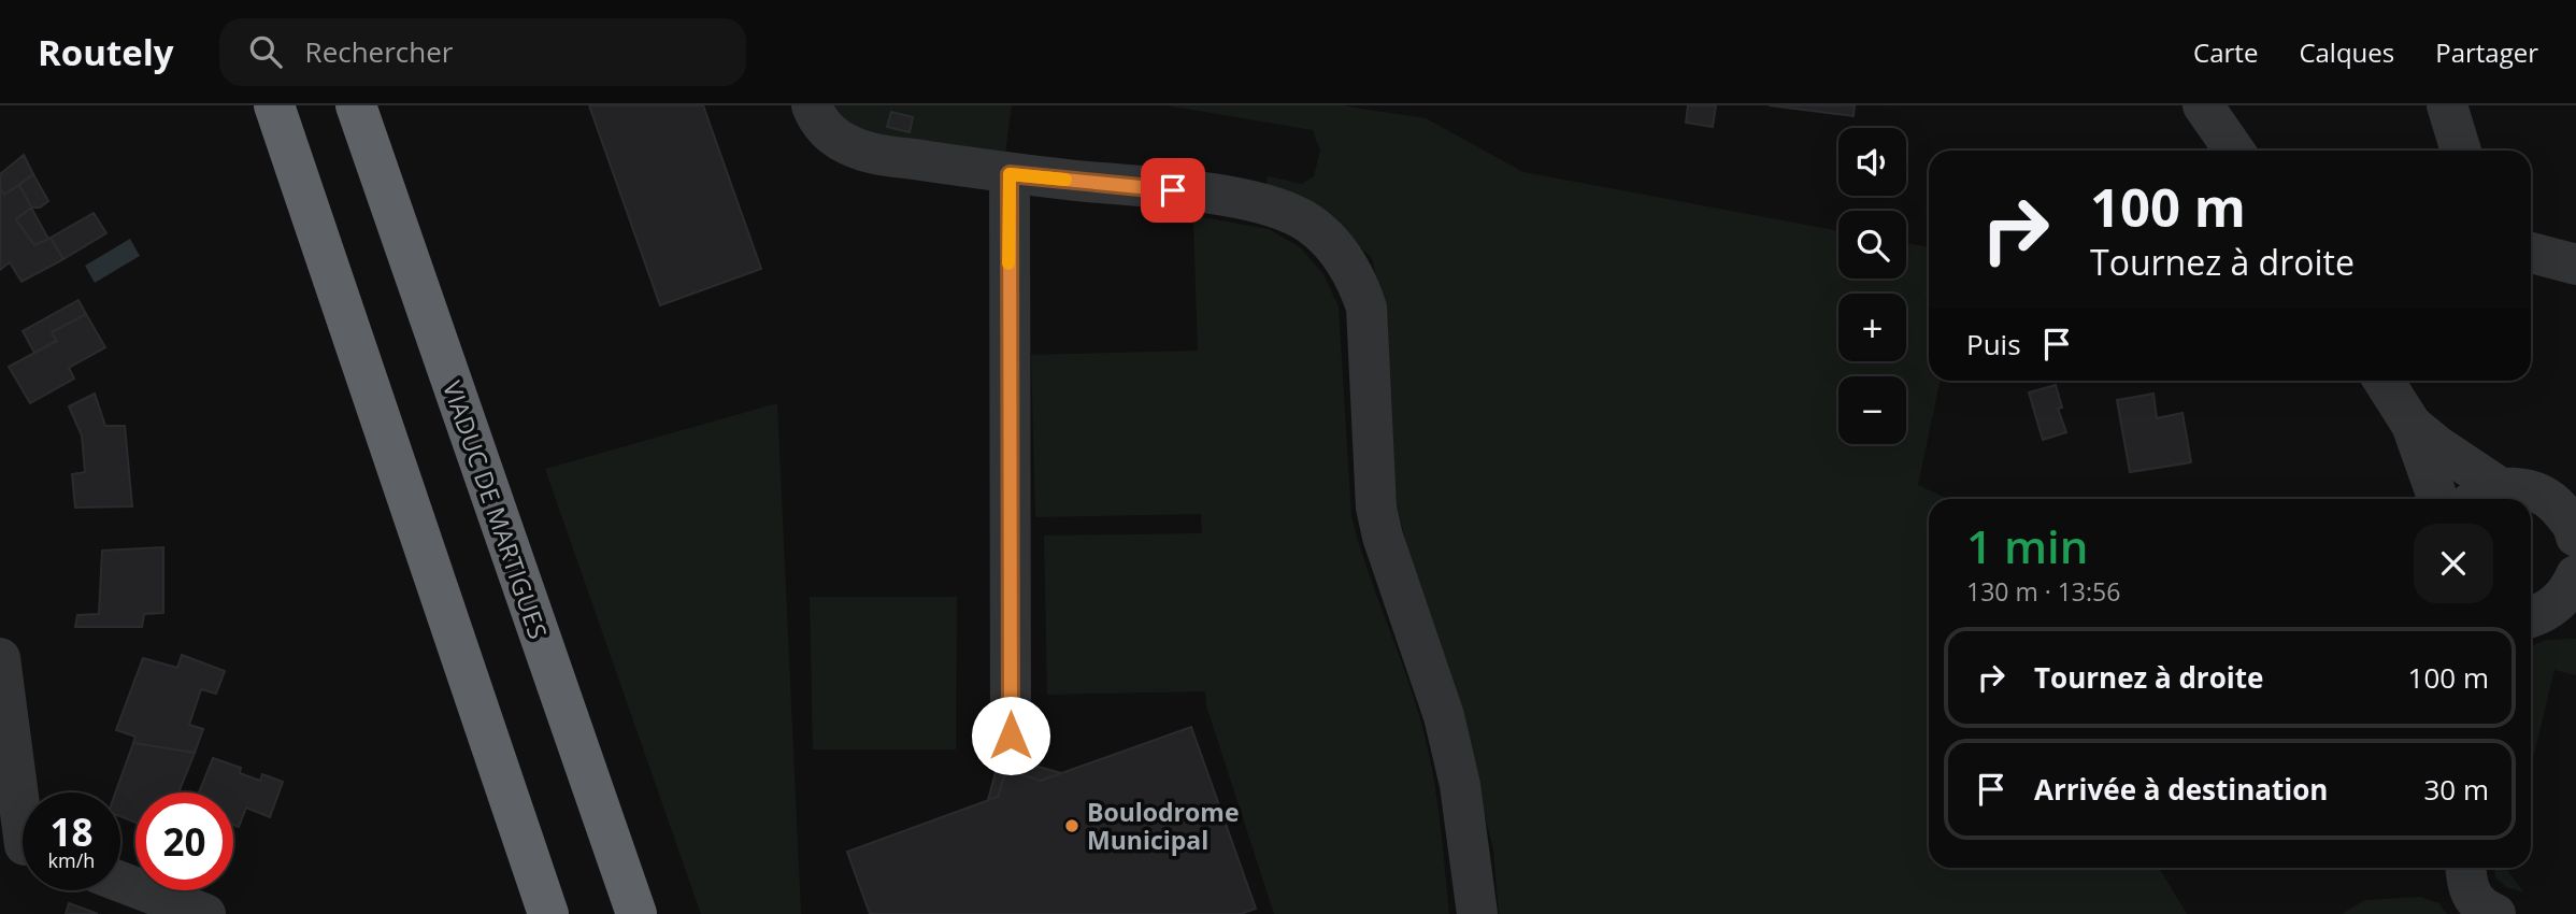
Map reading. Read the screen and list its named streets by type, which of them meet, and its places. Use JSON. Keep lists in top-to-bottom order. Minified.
{"streets":{"highway":["VIADUC DE MARTIGUES"]},"places":["Boulodrome Municipal"],"page":{"header":"Routely","search":"Rechercher","nav":["Carte","Calques","Partager"],"map_buttons":["+","−"],"turn":["100 m","Tournez à droite"],"then":"Puis","heading":["1 min","130 m · 13:56"],"list":[{"name":"Tournez à droite","value":"100 m"},{"name":"Arrivée à destination","value":"30 m"}],"speed":"18 km/h","limit":"20"}}
